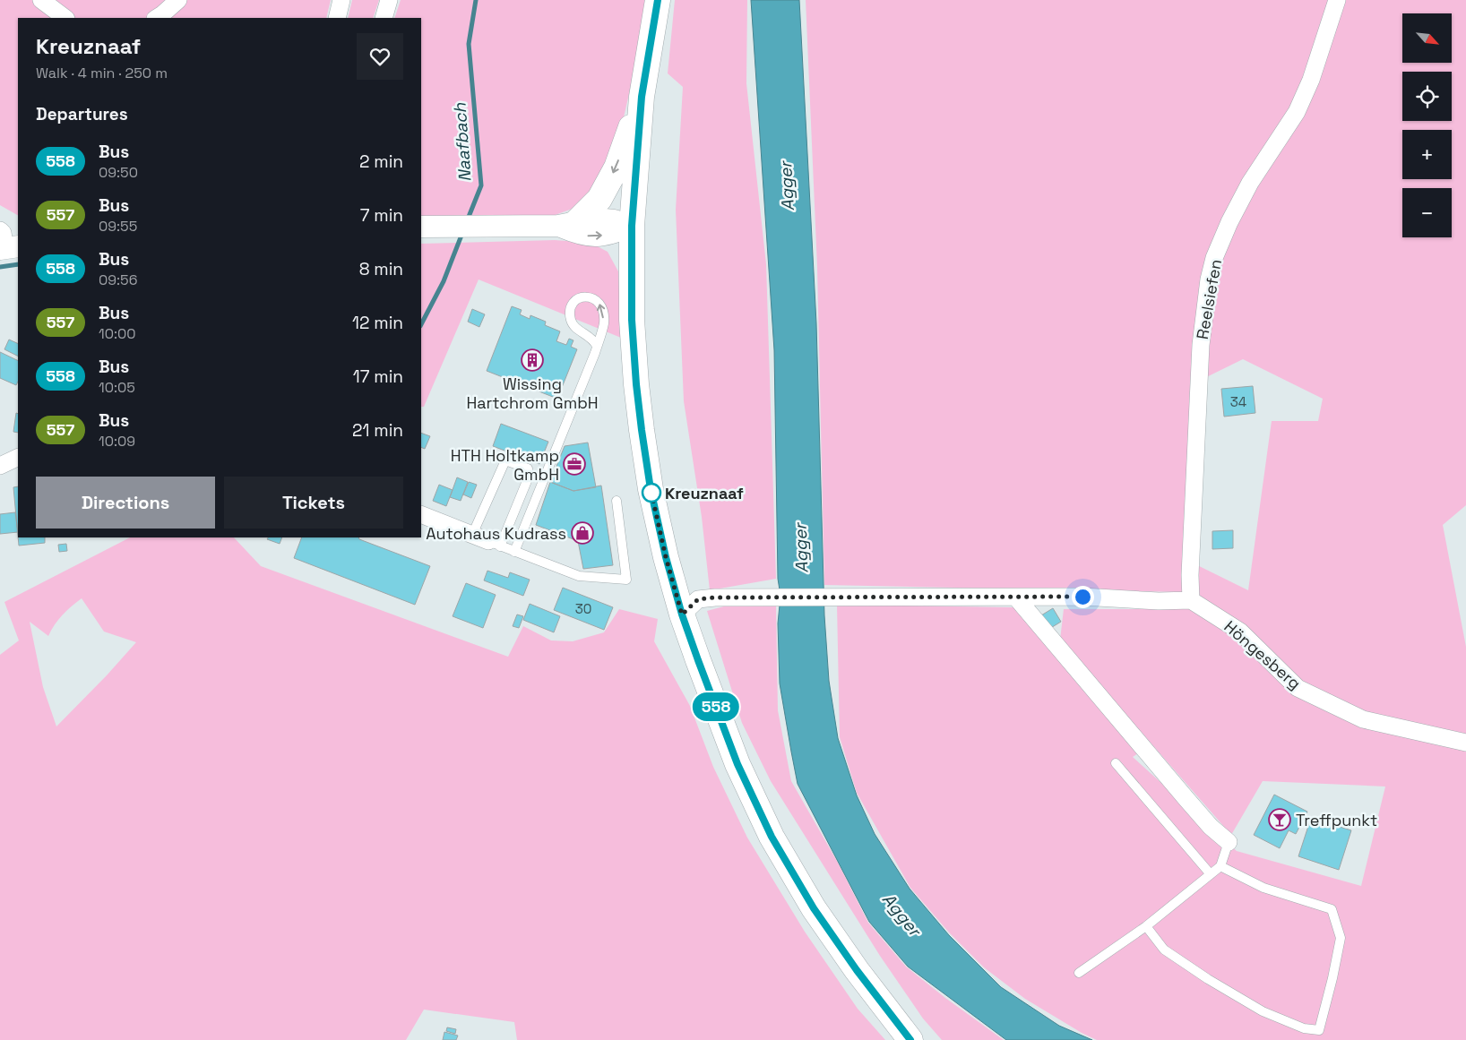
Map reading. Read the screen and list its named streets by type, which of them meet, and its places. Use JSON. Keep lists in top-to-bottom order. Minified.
{"streets":{"street":["Reelsiefen","Höngesberg"]},"crossings":[["Reelsiefen","Höngesberg"]],"water":["Naafbach","Agger"],"places":{"building":["Wissing Hartchrom GmbH"],"office":["HTH Holtkamp GmbH"],"other":["Kreuznaaf"],"shop":["Autohaus Kudrass"],"bar":["Treffpunkt"]},"lines":["bus line 558"],"house_numbers":["34","30"],"north":"bottom right","page":{"on_map":"558","map_buttons":["+","−"],"heading":[["Kreuznaaf","Walk · 4 min · 250 m"],"Departures"],"list":[{"mark":"558","name":"Bus","note":"09:50","value":"2 min"},{"mark":"557","name":"Bus","note":"09:55","value":"7 min"},{"mark":"558","name":"Bus","note":"09:56","value":"8 min"},{"mark":"557","name":"Bus","note":"10:00","value":"12 min"},{"mark":"558","name":"Bus","note":"10:05","value":"17 min"},{"mark":"557","name":"Bus","note":"10:09","value":"21 min"}],"buttons":["Directions","Tickets"]}}
